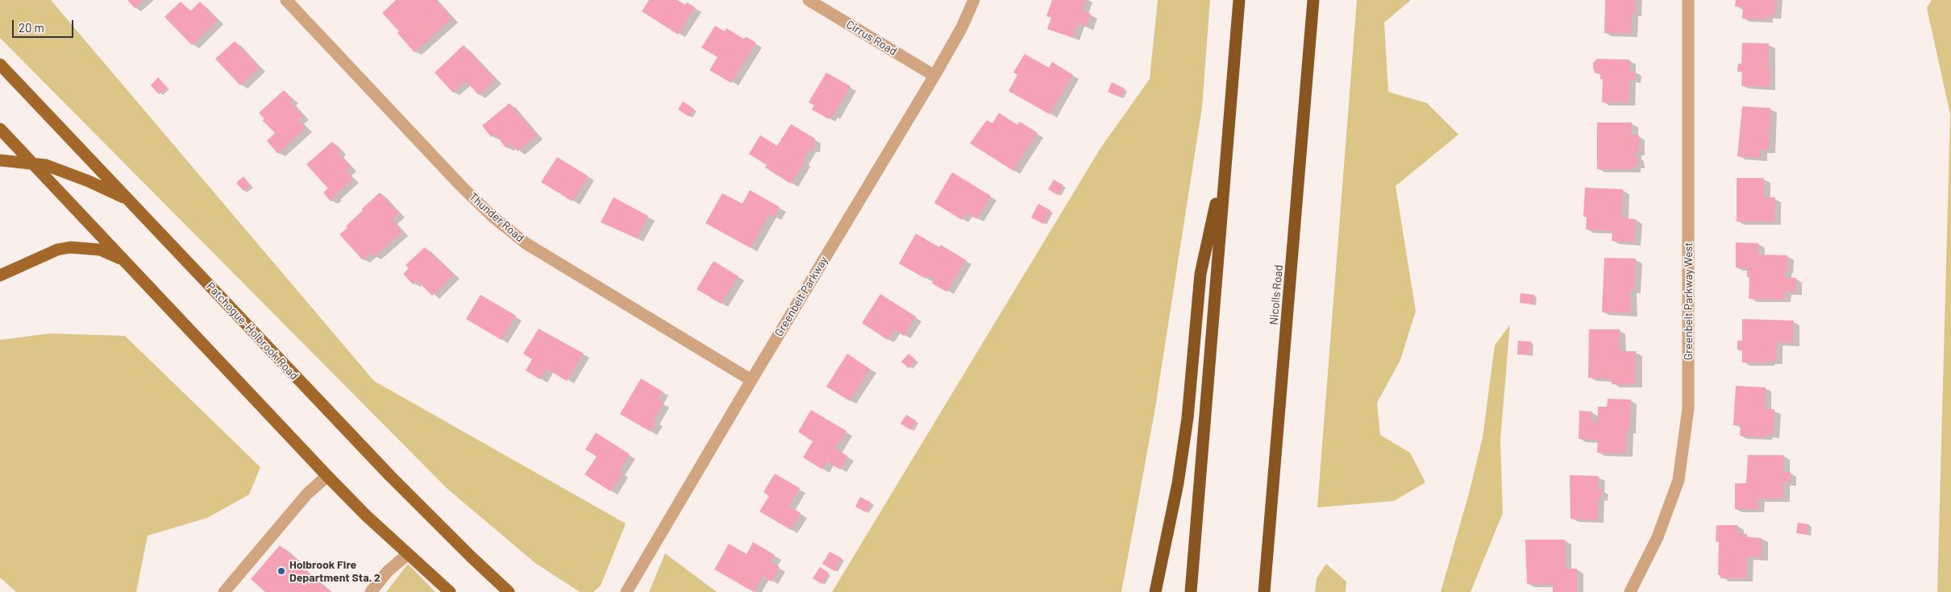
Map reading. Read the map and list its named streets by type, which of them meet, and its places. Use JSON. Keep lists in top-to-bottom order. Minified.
{"streets":{"highway":["Nicolls Road"],"main road":["Patchogue-Holbrook Road"],"street":["Cirrus Road","Thunder Road","Greenbelt Parkway","Greenbelt Parkway West"]},"crossings":[["Cirrus Road","Greenbelt Parkway"],["Thunder Road","Greenbelt Parkway"]],"places":["Holbrook Fire Department Sta. 2"],"scale_bar":"20 m"}
